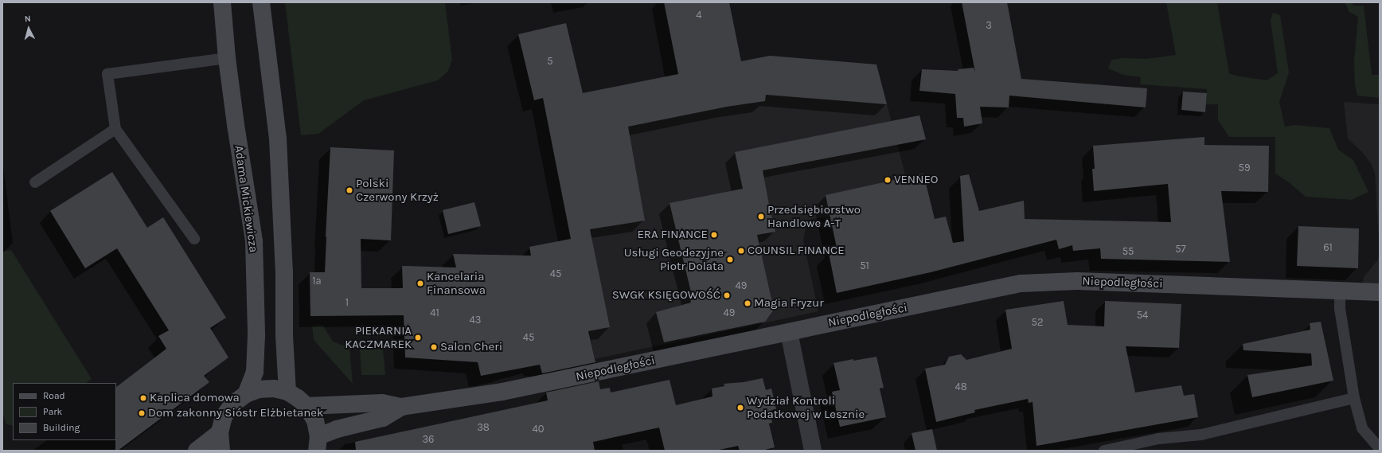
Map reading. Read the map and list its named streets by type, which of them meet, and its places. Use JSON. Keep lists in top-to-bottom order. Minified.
{"streets":{"street":["Adama Mickiewicza","Niepodległości"]},"places":["VENNEO","Polski Czerwony Krzyż","Przedsiębiorstwo Handlowe A-T","ERA FINANCE","COUNSIL FINANCE","Usługi Geodezyjne Piotr Dolata","Kancelaria Finansowa","SWGK KSIĘGOWOŚĆ","Magia Fryzur","PIEKARNIA KACZMAREK","Salon Cheri","Kaplica domowa","Wydział Kontroli Podatkowej w Lesznie","Dom zakonny Sióstr Elżbietanek"],"house_numbers":["4","3","5","59","61","57","55","51","45","1a","49","1","41","49","54","43","52","45","48","38","40","36"],"legend":["Road","Park","Building"],"north":"top"}
